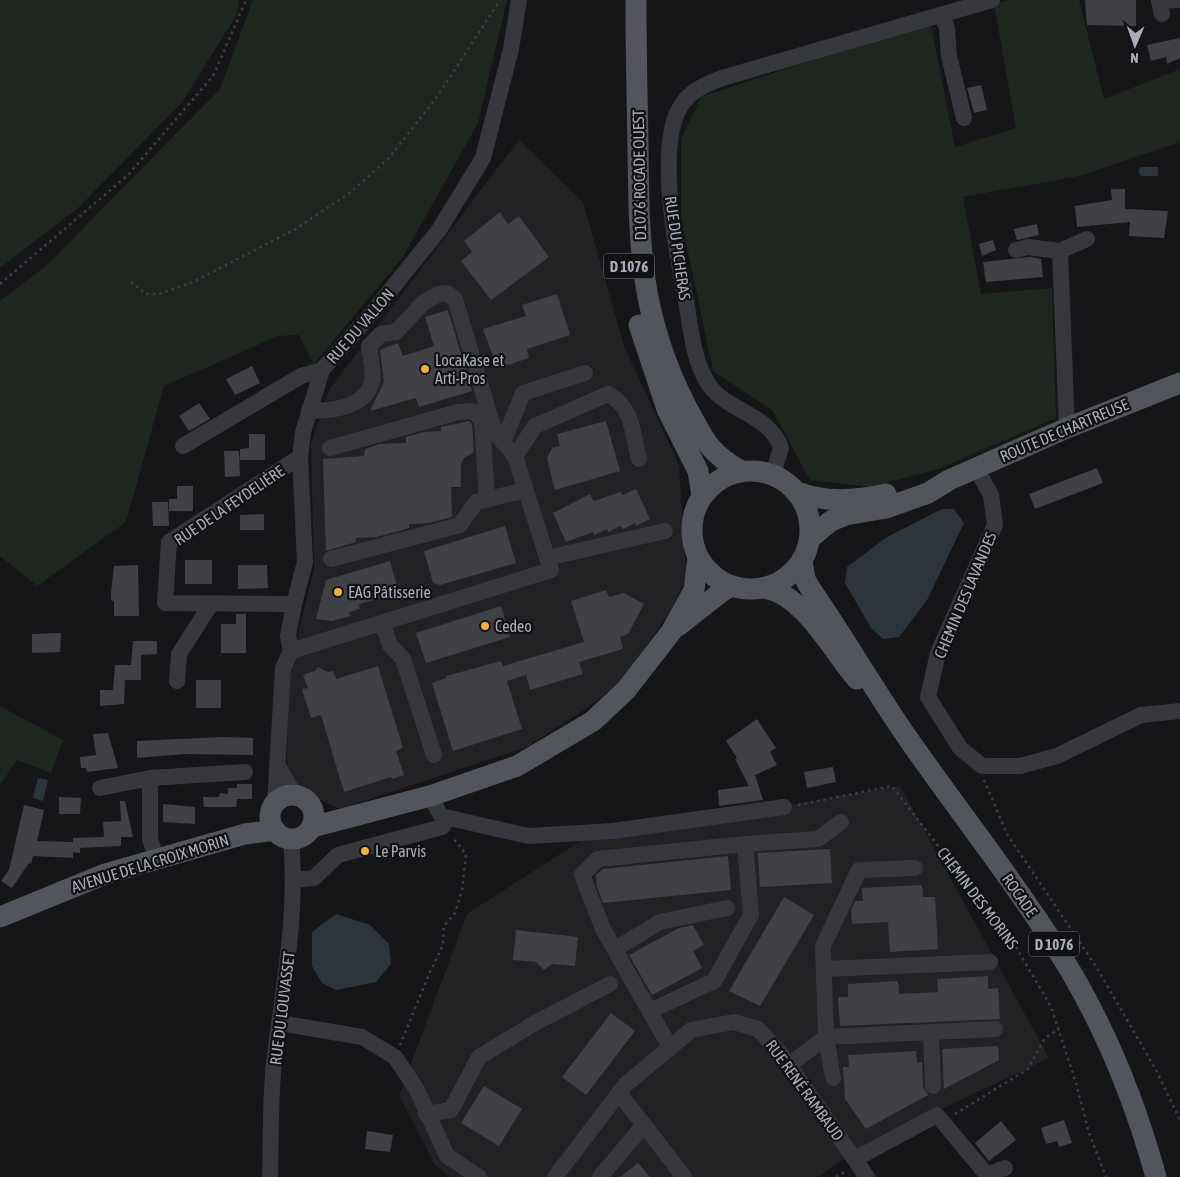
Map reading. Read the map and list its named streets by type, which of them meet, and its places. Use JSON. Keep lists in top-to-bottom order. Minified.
{"streets":{"main road":["D1076 ROCADE OUEST","D 1076","ROUTE DE CHARTREUSE","AVENUE DE LA CROIX MORIN","ROCADE"],"street":["RUE DU PICHERAS","RUE DU VALLON","RUE DE LA FEYDELIÈRE","CHEMIN DES LAVANDES","RUE DU LOUVASSET","RUE RENÉ RAMBAUD"],"path":["CHEMIN DES MORINS"]},"crossings":[["D1076 ROCADE OUEST","RUE DU PICHERAS"],["D1076 ROCADE OUEST","D 1076"],["D1076 ROCADE OUEST","ROUTE DE CHARTREUSE"],["D1076 ROCADE OUEST","ROCADE"],["RUE DU PICHERAS","D 1076"],["RUE DU PICHERAS","ROUTE DE CHARTREUSE"],["RUE DU PICHERAS","ROCADE"],["D 1076","ROUTE DE CHARTREUSE"],["D 1076","ROCADE"],["RUE DU VALLON","RUE DE LA FEYDELIÈRE"],["RUE DU VALLON","AVENUE DE LA CROIX MORIN"],["RUE DU VALLON","RUE DU LOUVASSET"],["ROUTE DE CHARTREUSE","CHEMIN DES LAVANDES"],["ROUTE DE CHARTREUSE","ROCADE"],["AVENUE DE LA CROIX MORIN","RUE DU LOUVASSET"]],"places":["LocaKase et Arti-Pros","EAG Pâtisserie","Cedeo","Le Parvis"],"north":"bottom"}
